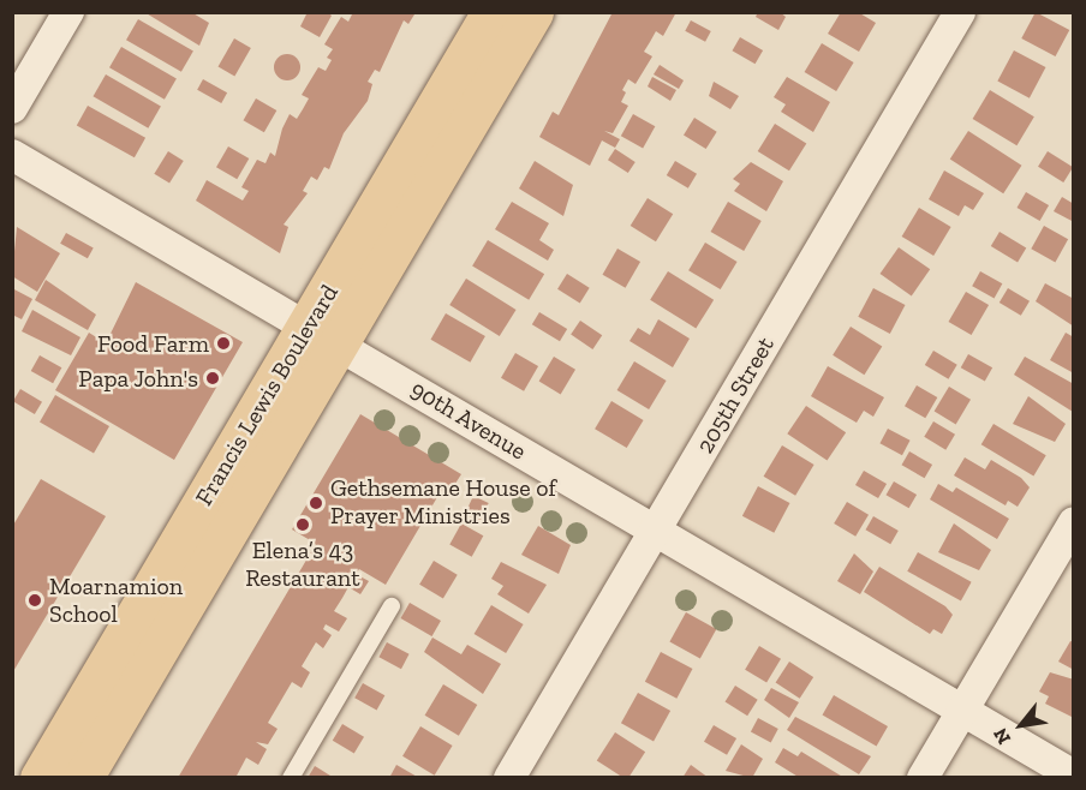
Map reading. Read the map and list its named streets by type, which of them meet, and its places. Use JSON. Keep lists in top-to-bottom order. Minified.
{"streets":{"main road":["Francis Lewis Boulevard"],"street":["205th Street","90th Avenue"]},"crossings":[["Francis Lewis Boulevard","90th Avenue"],["205th Street","90th Avenue"]],"places":["Food Farm","Papa John's","Gethsemane House of Prayer Ministries","Elena’s 43 Restaurant","Moarnamion School"],"north":"bottom left"}
